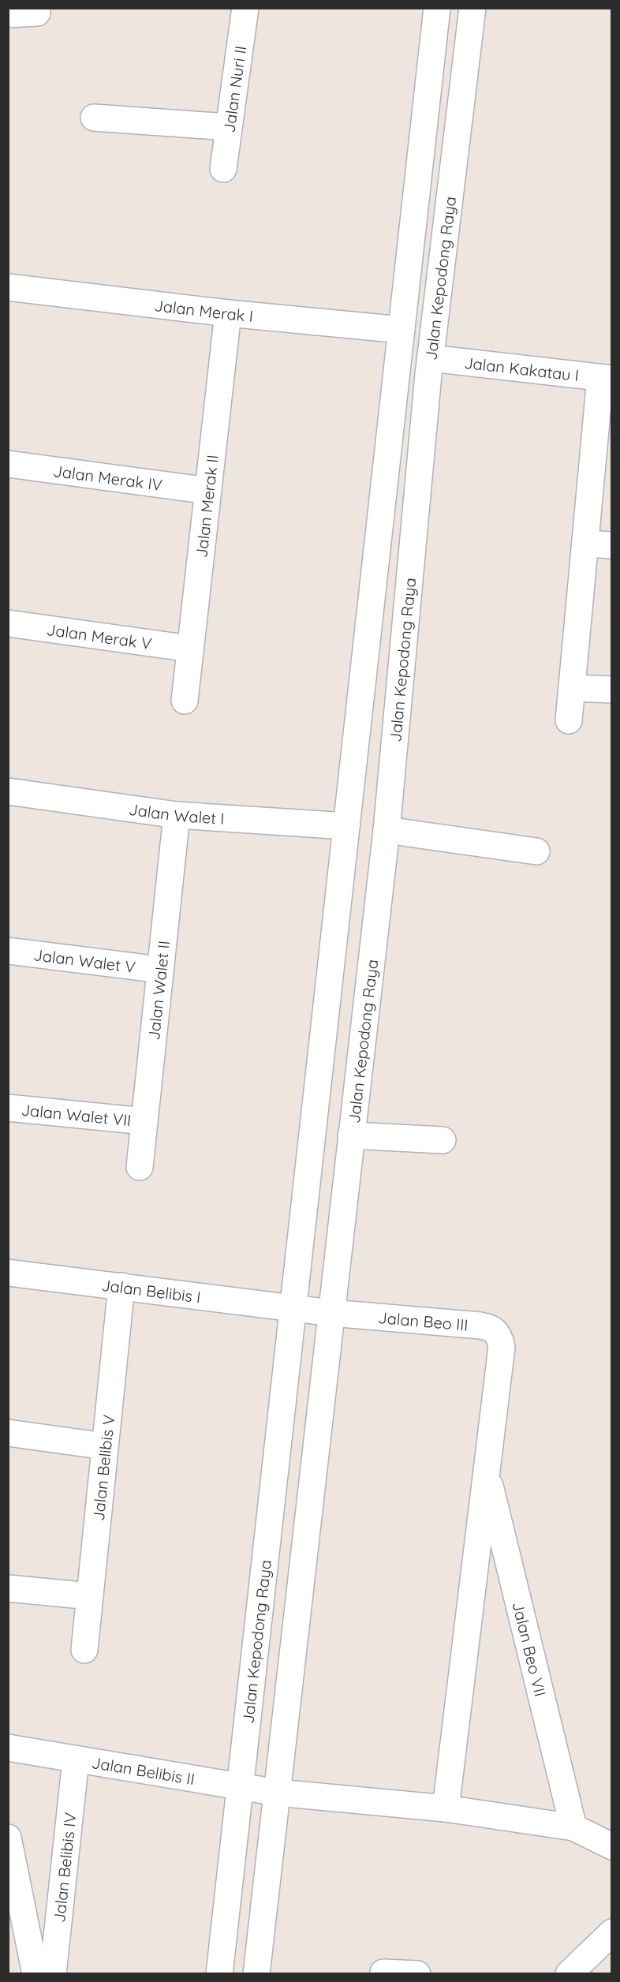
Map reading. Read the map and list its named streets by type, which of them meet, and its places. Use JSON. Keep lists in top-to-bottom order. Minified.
{"streets":{"street":["Jalan Nuri II","Jalan Kepodong Raya","Jalan Merak I","Jalan Kakatau I","Jalan Merak IV","Jalan Merak II","Jalan Merak V","Jalan Walet I","Jalan Walet V","Jalan Walet II","Jalan Walet VII","Jalan Belibis I","Jalan Beo III","Jalan Belibis V","Jalan Beo VII","Jalan Belibis II","Jalan Belibis IV"]},"crossings":[["Jalan Kepodong Raya","Jalan Merak I"],["Jalan Kepodong Raya","Jalan Kakatau I"],["Jalan Kepodong Raya","Jalan Walet I"],["Jalan Kepodong Raya","Jalan Belibis I"],["Jalan Kepodong Raya","Jalan Beo III"],["Jalan Kepodong Raya","Jalan Belibis II"],["Jalan Merak I","Jalan Merak II"],["Jalan Merak IV","Jalan Merak II"],["Jalan Merak II","Jalan Merak V"],["Jalan Walet I","Jalan Walet II"],["Jalan Walet V","Jalan Walet II"],["Jalan Walet II","Jalan Walet VII"],["Jalan Belibis I","Jalan Belibis V"],["Jalan Beo III","Jalan Beo VII"],["Jalan Beo VII","Jalan Belibis II"],["Jalan Belibis II","Jalan Belibis IV"]]}
